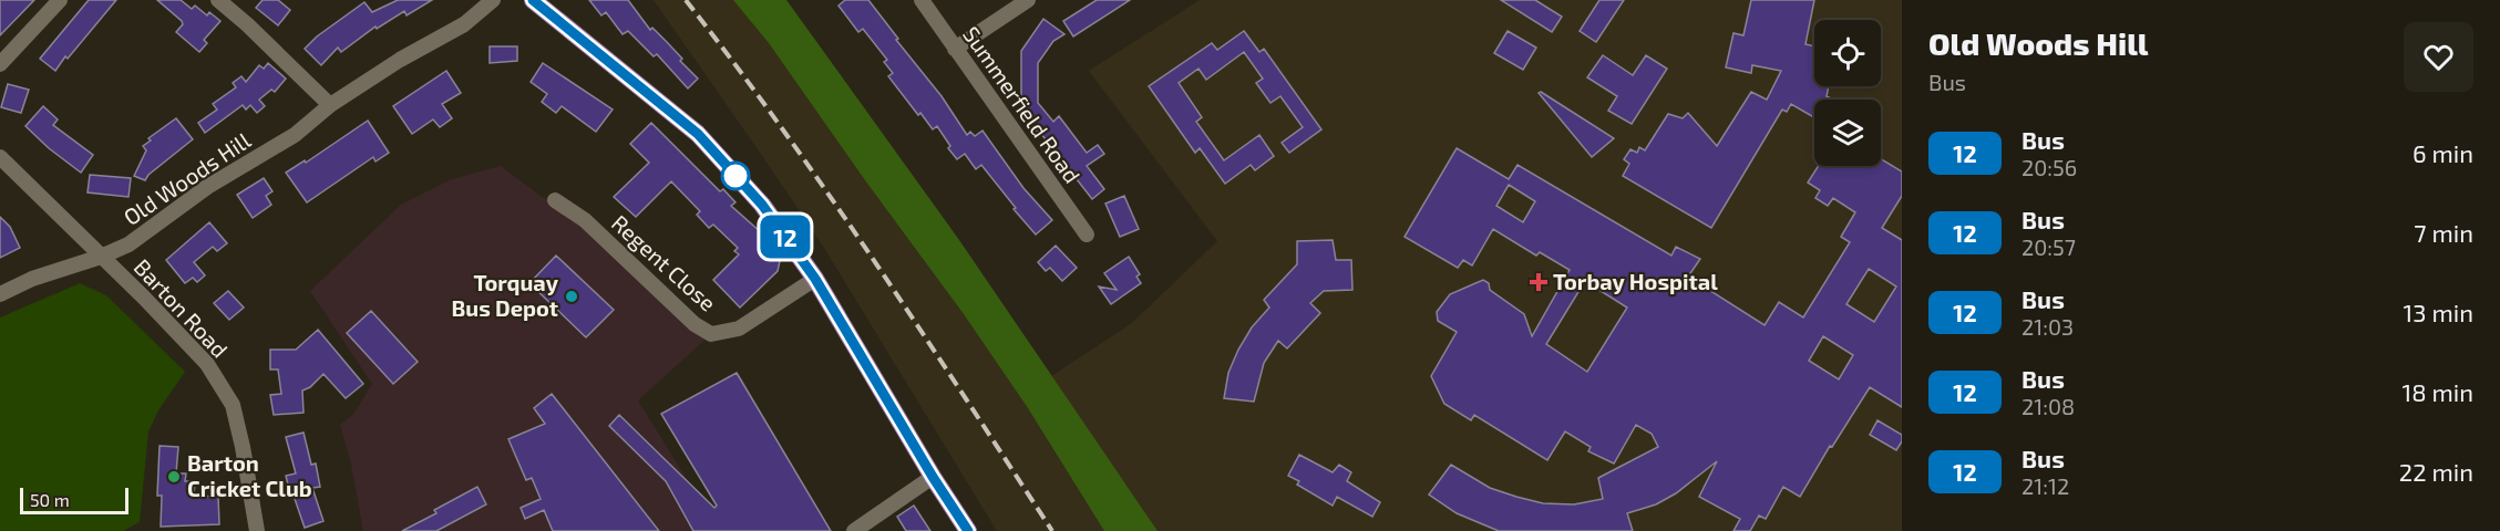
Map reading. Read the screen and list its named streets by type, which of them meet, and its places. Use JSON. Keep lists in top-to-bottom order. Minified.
{"streets":{"street":["Summerfield Road","Old Woods Hill","Regent Close","Barton Road"]},"crossings":[["Old Woods Hill","Barton Road"]],"places":{"health":["Torbay Hospital"],"other":["Torquay Bus Depot","Barton Cricket Club"]},"lines":["bus line 12"],"scale_bar":"50 m","page":{"on_map":"12","heading":["Old Woods Hill","Bus"],"list":[{"mark":"12","name":"Bus","note":"20:56","value":"6 min"},{"mark":"12","name":"Bus","note":"20:57","value":"7 min"},{"mark":"12","name":"Bus","note":"21:03","value":"13 min"},{"mark":"12","name":"Bus","note":"21:08","value":"18 min"},{"mark":"12","name":"Bus","note":"21:12","value":"22 min"}],"scale":"50 m"}}
